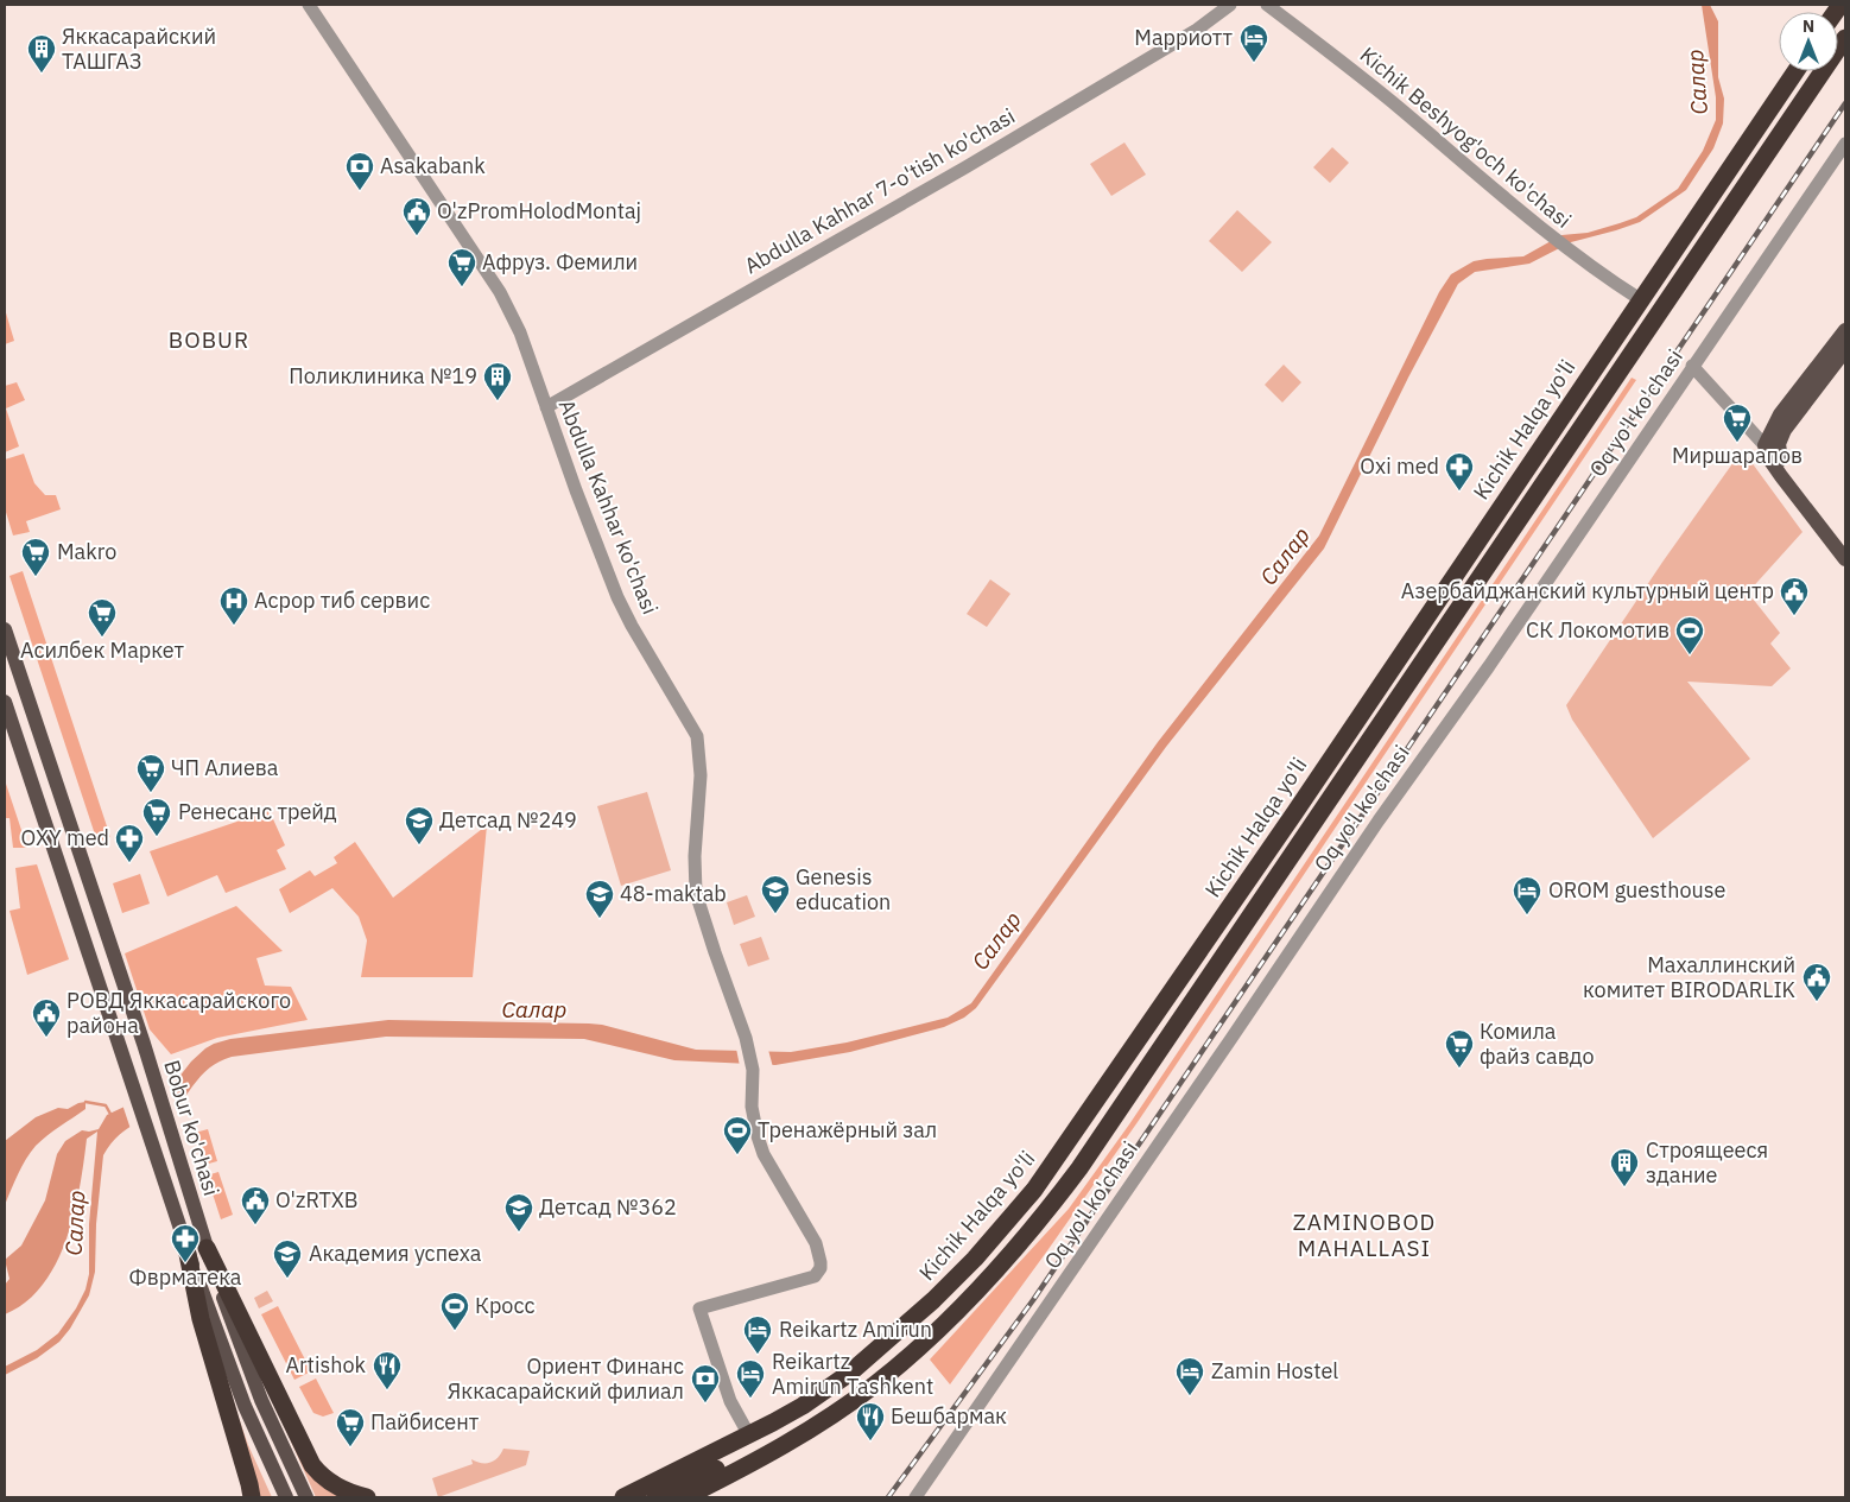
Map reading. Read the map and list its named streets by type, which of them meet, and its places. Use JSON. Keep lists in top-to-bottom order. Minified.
{"streets":{"highway":["Kichik Halqa yo'li"],"main road":["Bobur ko'chasi"],"street":["Kichik Beshyog'och ko'chasi","Abdulla Kahhar 7-o'tish ko'chasi","Oq yo'l ko'chasi","Abdulla Kahhar ko'chasi"]},"crossings":[["Kichik Beshyog'och ko'chasi","Kichik Halqa yo'li"],["Abdulla Kahhar 7-o'tish ko'chasi","Abdulla Kahhar ko'chasi"],["Kichik Halqa yo'li","Abdulla Kahhar ko'chasi"]],"districts":["BOBUR","ZAMINOBOD MAHALLASI"],"water":["Салар"],"places":{"hotel":["Марриотт","OROM guesthouse","Reikartz Amirun","Zamin Hostel","Reikartz Amirun Tashkent"],"building":["Яккасарайский ТАШГАЗ","Поликлиника №19","Строящееся здание"],"bank":["Asakabank","Ориент Финанс Яккасарайский филиал"],"public building":["O'zPromHolodMontaj","Азербайджанский культурный центр","Махаллинский комитет BIRODARLIK","РОВД Яккасарайского района","O'zRTXB"],"supermarket":["Афруз. Фемили","Миршарапов","Makro","Асилбек Маркет","ЧП Алиева","Ренесанс трейд","Комила файз савдо","Пайбисент"],"pharmacy":["Oxi med","OXY med","Фврматека"],"hospital":["Асрор тиб сервис"],"sports":["СК Локомотив","Тренажёрный зал","Кросс"],"school or university":["Детсад №249","Genesis education","48-maktab","Детсад №362","Академия успеха"],"restaurant":["Artishok","Бешбармак"]},"north":"top"}
